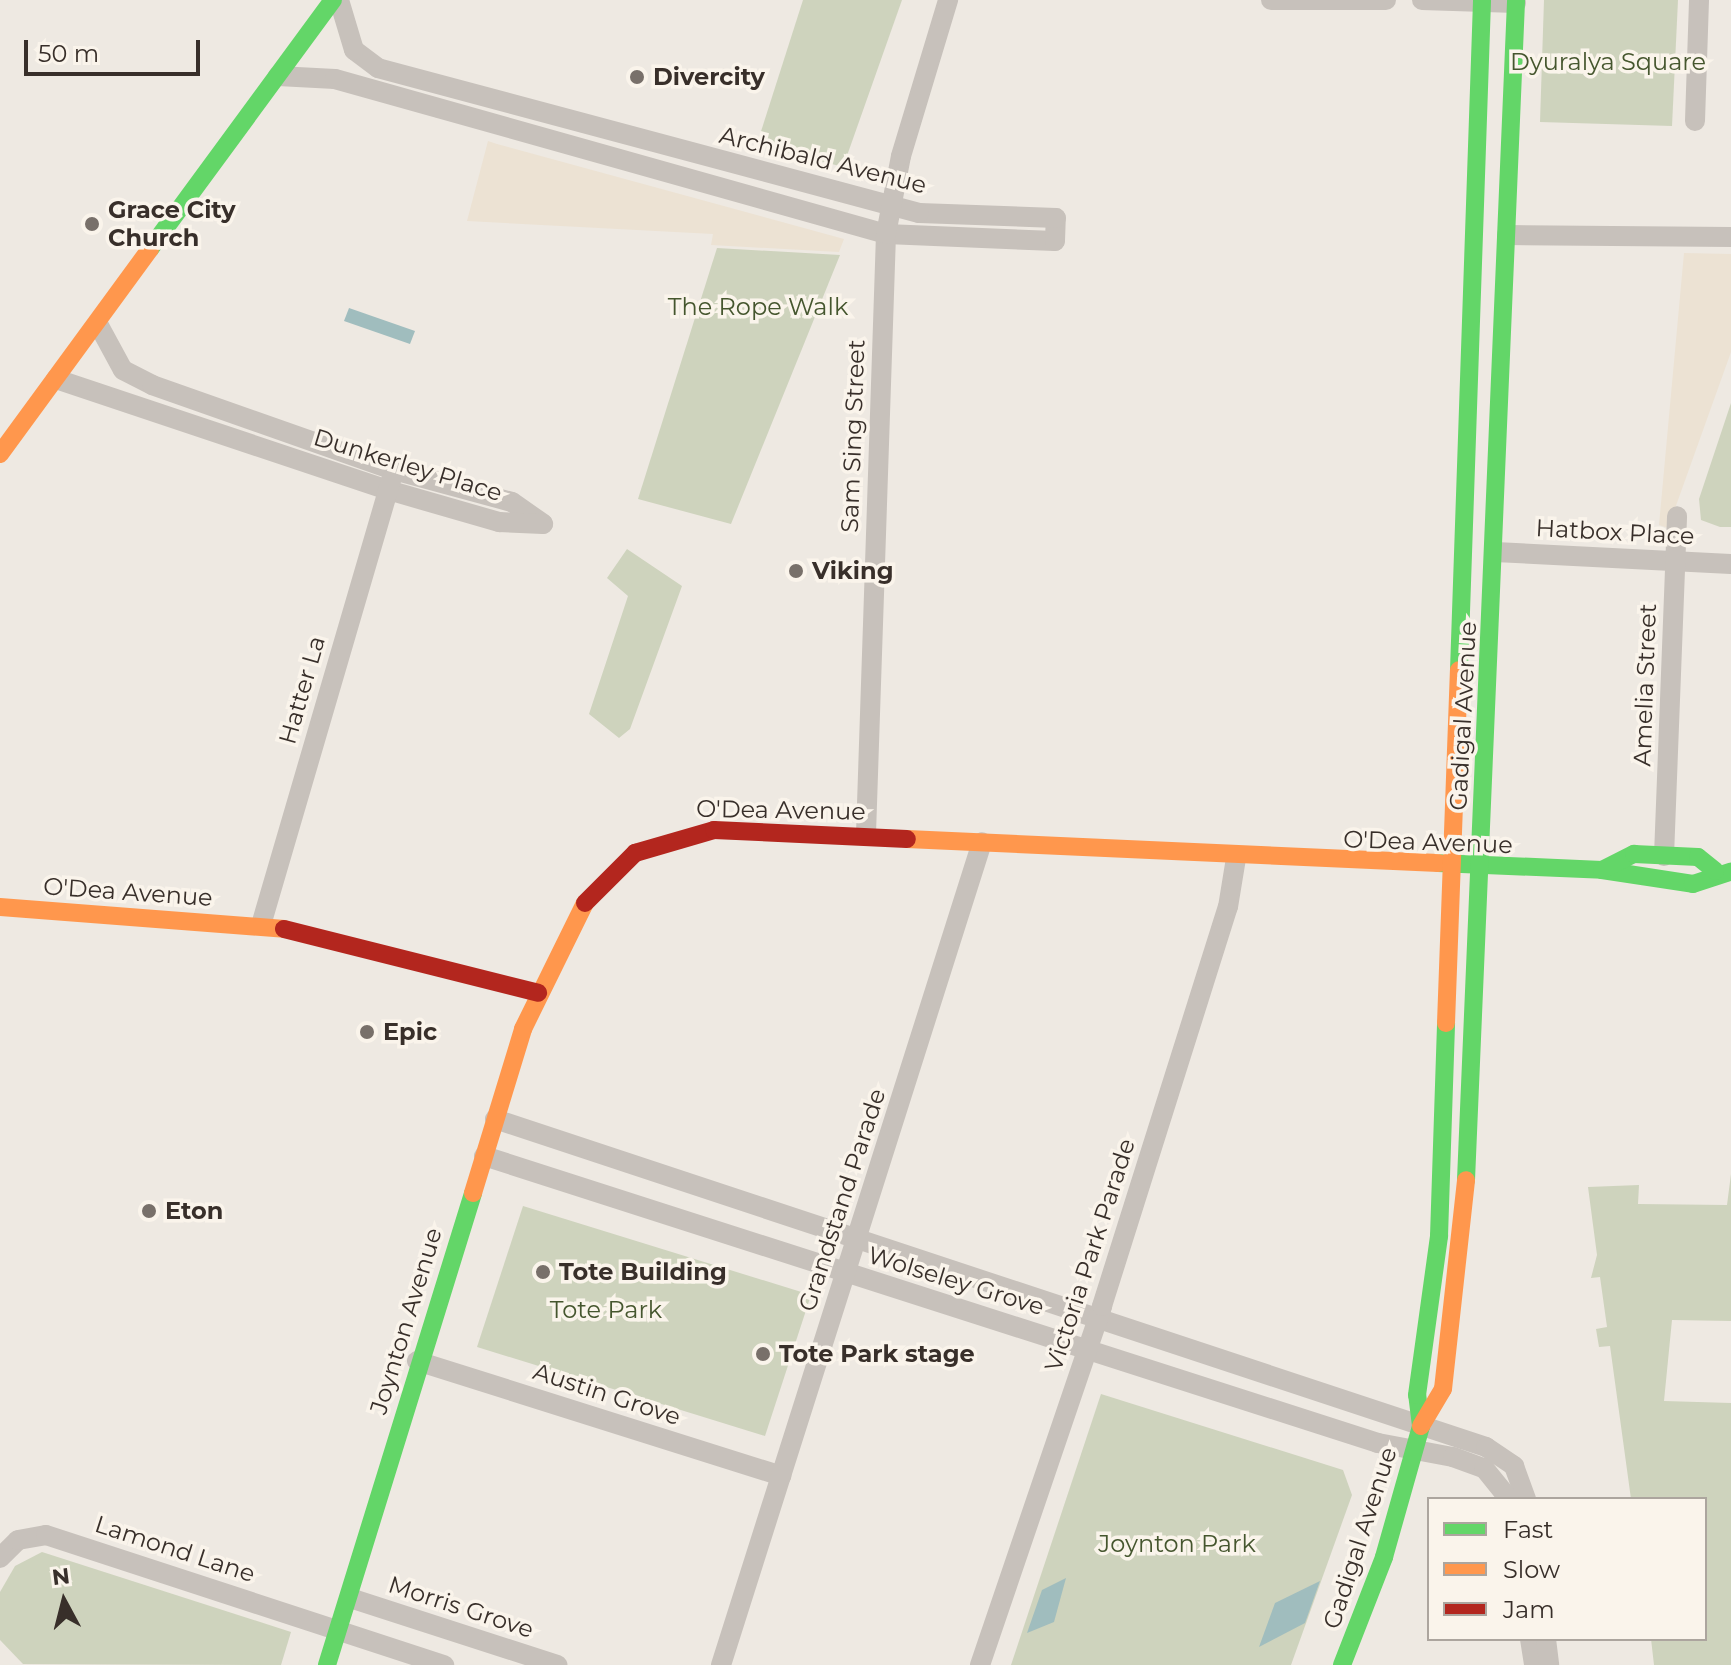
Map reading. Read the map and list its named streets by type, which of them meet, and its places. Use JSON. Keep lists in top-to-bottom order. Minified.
{"streets":{"street":["Archibald Avenue","Sam Sing Street","Dunkerley Place","Hatbox Place","Amelia Street","Hatter La","Gadigal Avenue","O'Dea Avenue","Grandstand Parade","Victoria Park Parade","Wolseley Grove","Joynton Avenue","Austin Grove","Lamond Lane","Morris Grove"]},"crossings":[["Archibald Avenue","Sam Sing Street"],["Sam Sing Street","O'Dea Avenue"],["Dunkerley Place","Hatter La"],["Hatbox Place","Amelia Street"],["Hatbox Place","Gadigal Avenue"],["Amelia Street","O'Dea Avenue"],["Hatter La","O'Dea Avenue"],["Gadigal Avenue","O'Dea Avenue"],["Gadigal Avenue","Wolseley Grove"],["O'Dea Avenue","Grandstand Parade"],["O'Dea Avenue","Victoria Park Parade"],["O'Dea Avenue","Joynton Avenue"],["Grandstand Parade","Wolseley Grove"],["Grandstand Parade","Austin Grove"],["Victoria Park Parade","Wolseley Grove"],["Wolseley Grove","Joynton Avenue"],["Joynton Avenue","Austin Grove"],["Joynton Avenue","Lamond Lane"],["Joynton Avenue","Morris Grove"]],"parks":["Dyuralya Square","The Rope Walk","Tote Park","Joynton Park"],"places":["Divercity","Grace City Church","Viking","Epic","Eton","Tote Building","Tote Park stage"],"legend":["Fast","Slow","Jam"],"scale_bar":"50 m","north":"top"}
